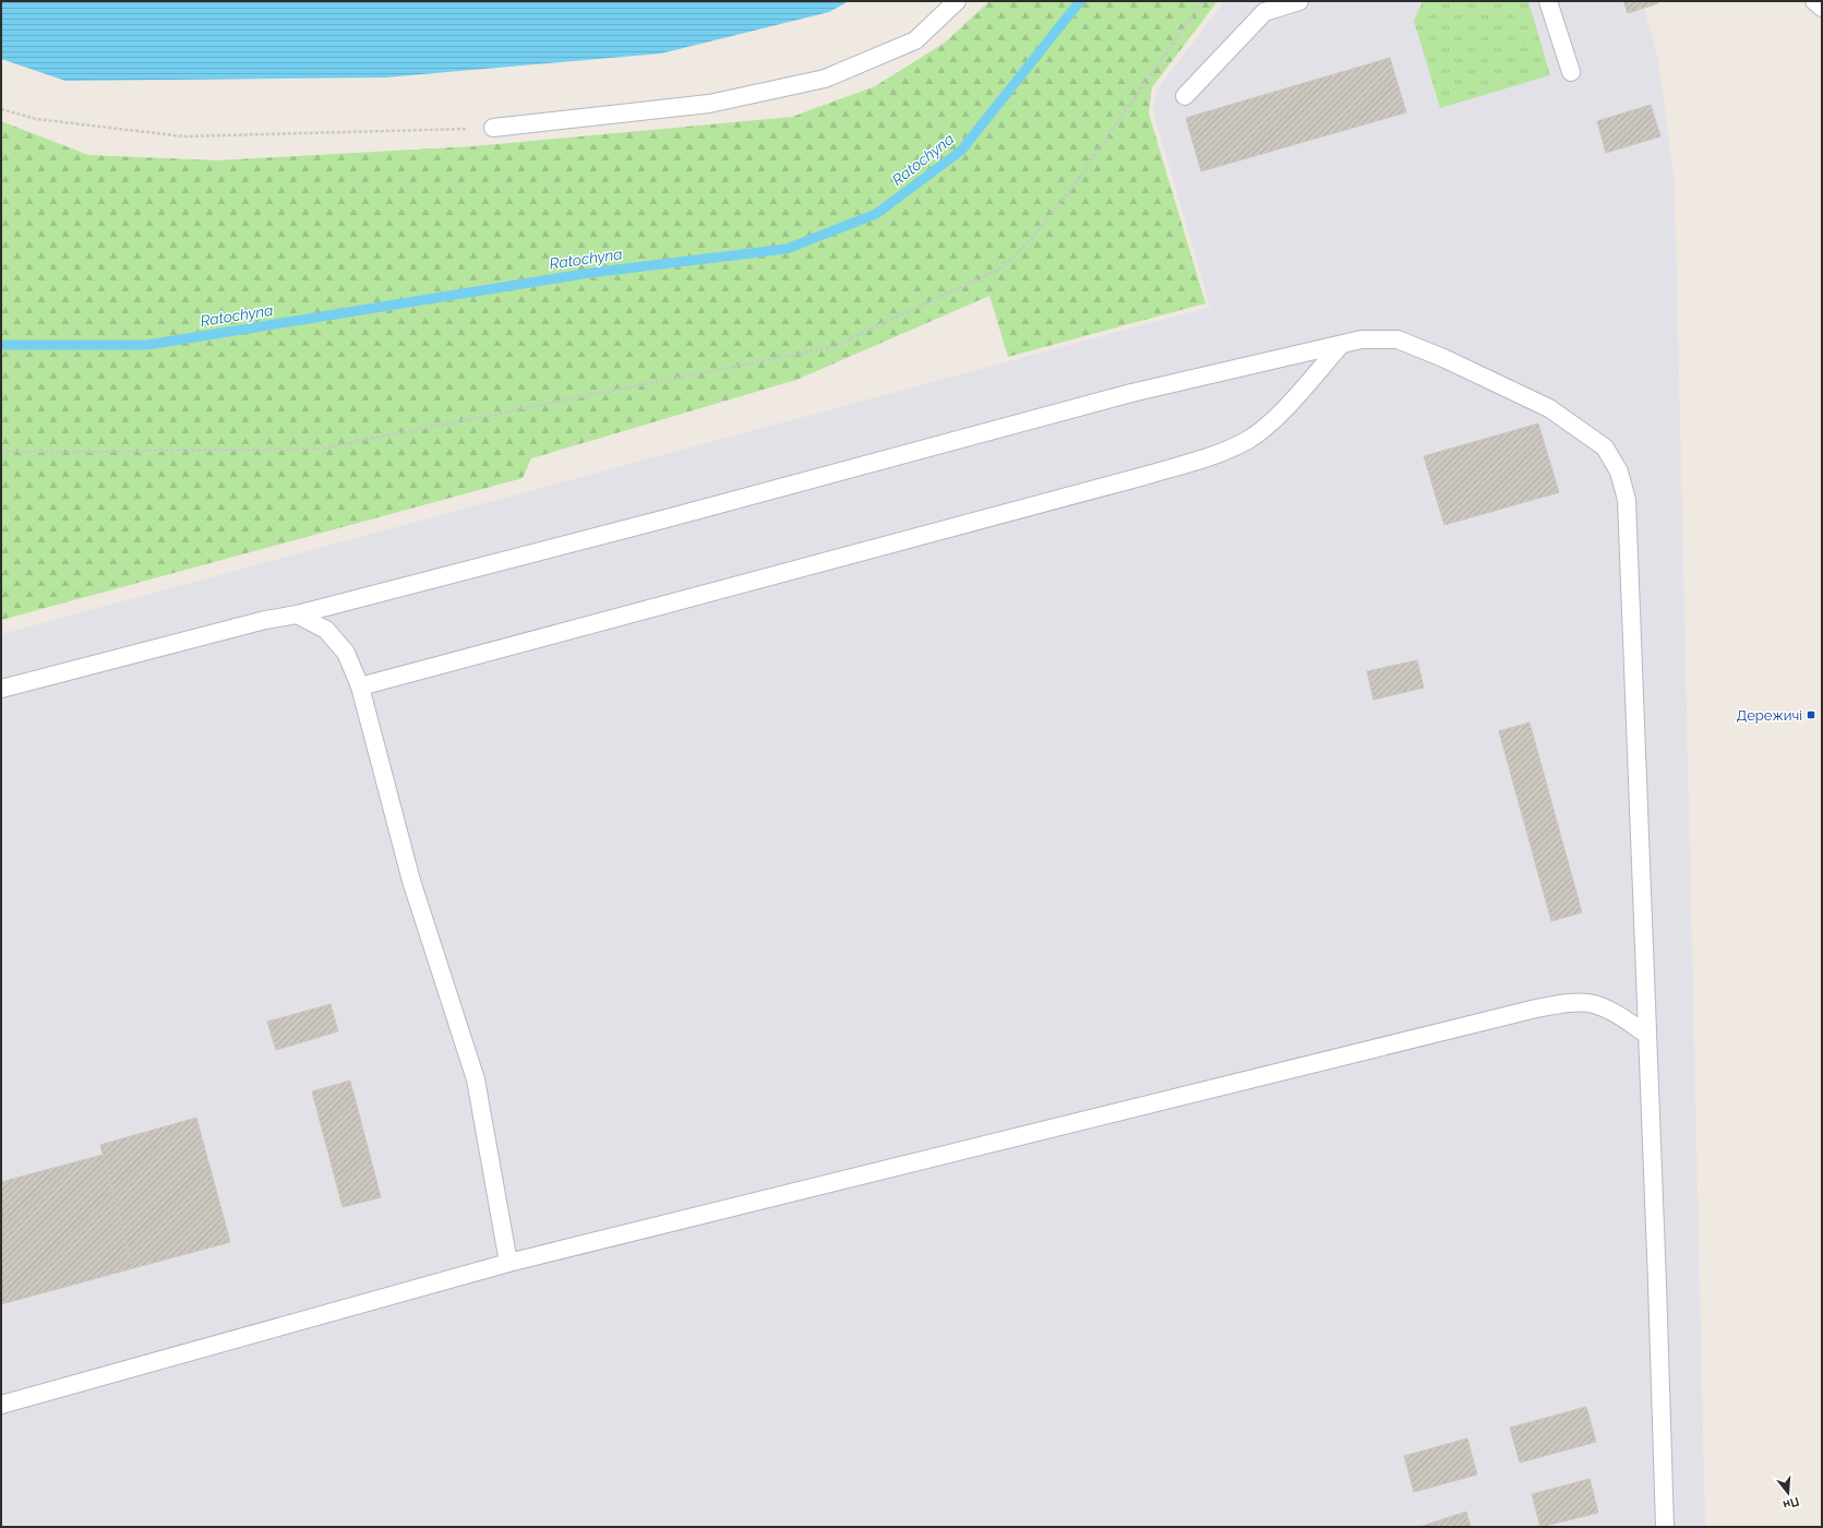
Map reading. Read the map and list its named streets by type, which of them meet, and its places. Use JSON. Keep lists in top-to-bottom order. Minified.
{"water":["Ratochyna"],"places":{"transit":["Дережичі"]},"north":"bottom"}
